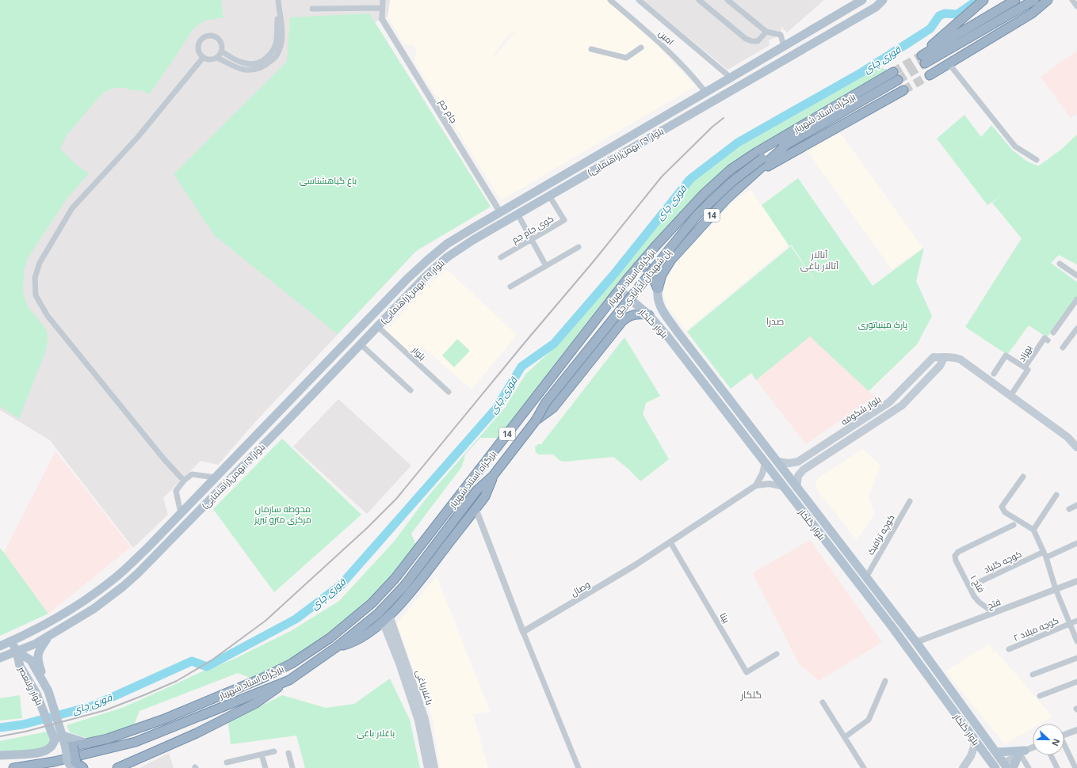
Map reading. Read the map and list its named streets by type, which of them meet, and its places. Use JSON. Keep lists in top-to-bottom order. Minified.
{"streets":{"highway":["بزرگراه استاد شهریار","14","پل شهیدان آذرآبادی حق"],"main road":["بلوار ٢٩ بهمن(راهنمایی)","بلوار گلکار","بلوار شکوفه","بلوار ولىعصر","باغلارباغی"],"street":["امین","جام جم","کوی جام جم","بلوار","بهزاد","کوچه ترافیک","کوچه گلباد","فتح ۱","وصال","فتح","بینا","کوچه میلاد ۲"]},"crossings":[["امین","بلوار ٢٩ بهمن(راهنمایی)"],["جام جم","بلوار ٢٩ بهمن(راهنمایی)"],["بزرگراه استاد شهریار","پل شهیدان آذرآبادی حق"],["بزرگراه استاد شهریار","بلوار گلکار"],["بزرگراه استاد شهریار","بلوار ولىعصر"],["بلوار ٢٩ بهمن(راهنمایی)","کوی جام جم"],["بلوار ٢٩ بهمن(راهنمایی)","بلوار"],["بلوار ٢٩ بهمن(راهنمایی)","بلوار ولىعصر"],["بلوار گلکار","کوچه ترافیک"],["بلوار گلکار","فتح"],["بهزاد","بلوار شکوفه"],["کوچه گلباد","فتح ۱"],["فتح ۱","فتح"],["وصال","بینا"]],"districts":["آنالار آتالار باغی","صدرا","گلکار"],"water":["قوری چای"],"parks":["باغ گیاهشناسی","پارک مینیاتوری","محوطه سازمان مرکزی مترو تبریز","باغلار باغی"],"north":"right"}
